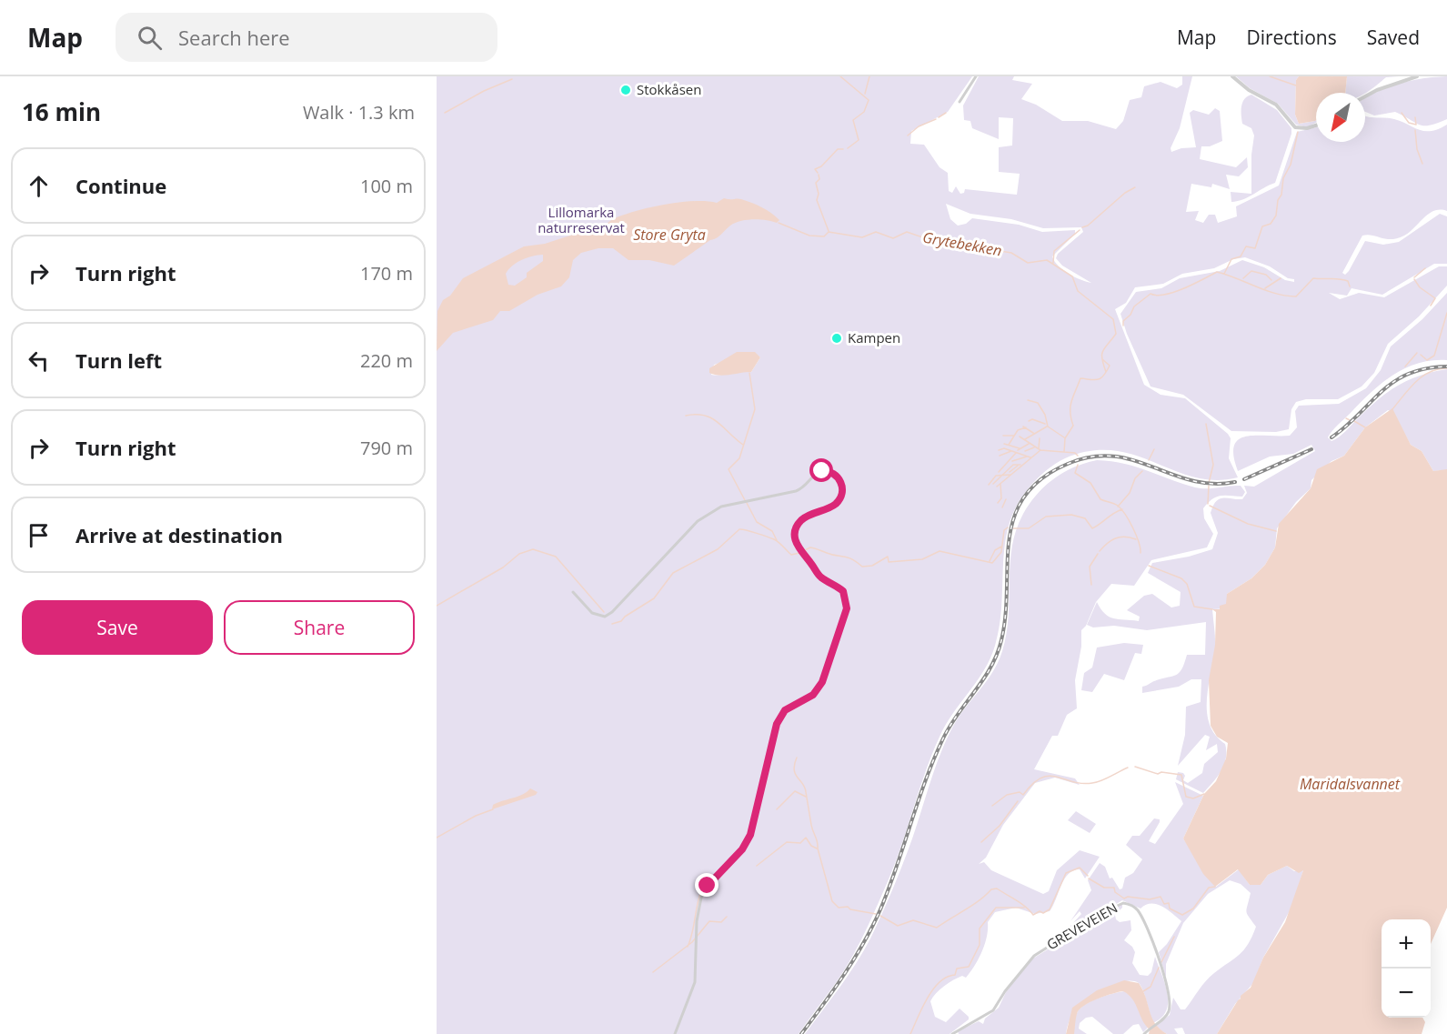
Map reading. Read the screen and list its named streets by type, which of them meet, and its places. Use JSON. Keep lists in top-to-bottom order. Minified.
{"streets":{"street":["GREVEVEIEN"]},"water":["Store Gryta","Grytebekken","Maridalsvannet"],"parks":["Lillomarka naturreservat"],"places":["Stokkåsen","Kampen"],"north":"bottom left","page":{"header":"Map","search":"Search here","nav":["Map","Directions","Saved"],"heading":["16 min","Walk · 1.3 km"],"list":[["Continue","100 m"],["Turn right","170 m"],["Turn left","220 m"],["Turn right","790 m"],"Arrive at destination"],"buttons":["Save","Share"],"map_buttons":["+","−"]}}
